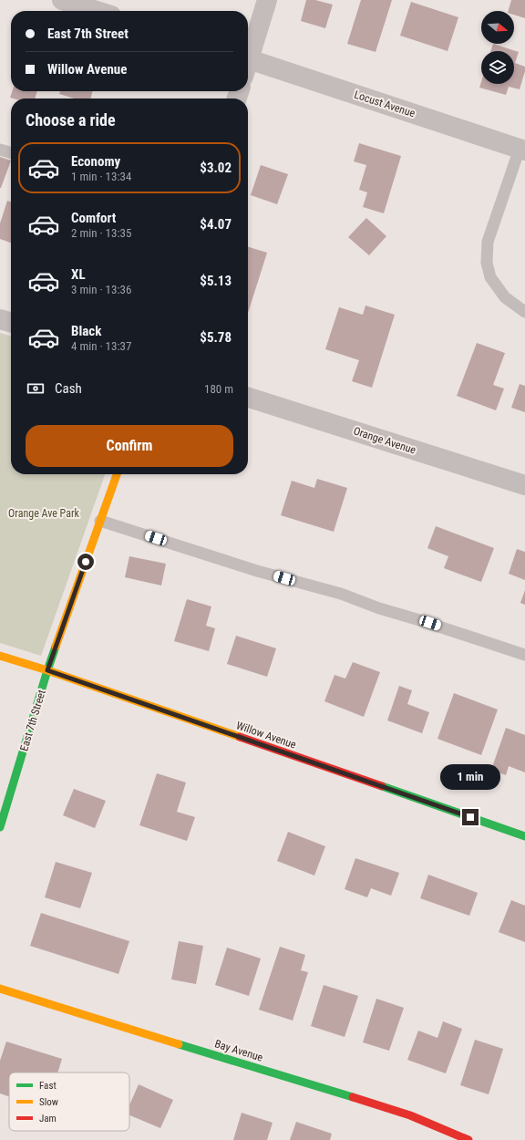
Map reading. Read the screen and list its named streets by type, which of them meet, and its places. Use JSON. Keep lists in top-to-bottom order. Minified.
{"streets":{"street":["Locust Avenue","Orange Avenue","East 7th Street","Willow Avenue","Bay Avenue"]},"crossings":[["East 7th Street","Willow Avenue"]],"parks":["Orange Ave Park"],"legend":["Fast","Slow","Jam"],"north":"right","page":{"banner":["East 7th Street","Willow Avenue"],"heading":"Choose a ride","list":[{"name":"Economy","note":"1 min · 13:34","value":"$3.02"},{"name":"Comfort","note":"2 min · 13:35","value":"$4.07"},{"name":"XL","note":"3 min · 13:36","value":"$5.13"},{"name":"Black","note":"4 min · 13:37","value":"$5.78"}],"pay":["Cash","180 m"],"buttons":"Confirm","bubble":"1 min"}}
